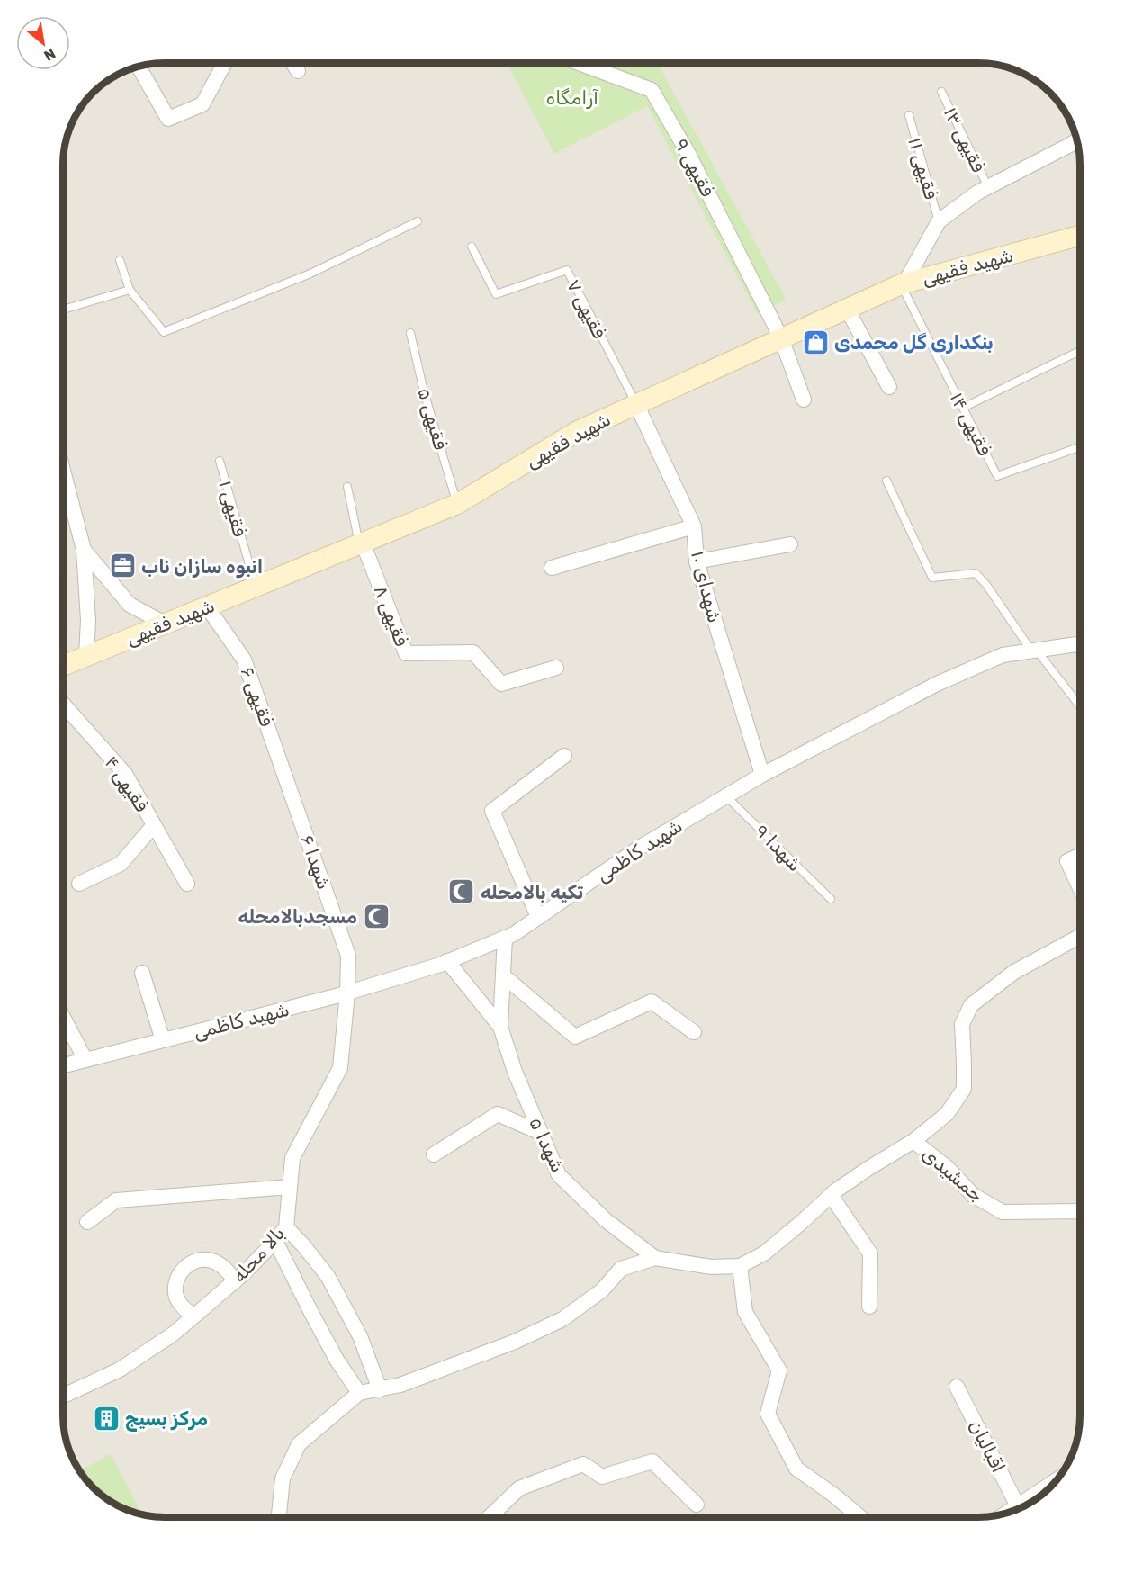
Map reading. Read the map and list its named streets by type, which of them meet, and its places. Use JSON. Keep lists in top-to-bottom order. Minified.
{"streets":{"main road":["شهید فقیهی"],"street":["فقیهی ۹","شهدای ۱۰","فقیهی ۸","فقیهی ۶","فقیهی ۴","شهید کاظمی","شهدا ۶","شهدا ۵","جمشیدی","بالا محله","اقبالیان"],"lane":["فقیهی ۱۳","فقیهی ۱۱","فقیهی ۷","فقیهی ۵","فقیهی ۱۴","فقیهی ۱","شهدا ۹"]},"crossings":[["فقیهی ۹","شهید فقیهی"],["شهید فقیهی","فقیهی ۷"],["شهید فقیهی","فقیهی ۵"],["شهید فقیهی","فقیهی ۱۴"],["شهید فقیهی","فقیهی ۱"],["شهید فقیهی","شهدای ۱۰"],["شهید فقیهی","فقیهی ۸"],["شهید فقیهی","فقیهی ۶"],["فقیهی ۷","شهدای ۱۰"],["شهدای ۱۰","شهید کاظمی"],["فقیهی ۶","شهدا ۶"],["شهدا ۹","شهید کاظمی"],["شهید کاظمی","شهدا ۶"],["شهید کاظمی","شهدا ۵"],["شهید کاظمی","بالا محله"],["شهدا ۶","بالا محله"]],"parks":["آرامگاه"],"places":{"shop":["بنکداری گل محمدی"],"office":["انبوه سازان ناب"],"mosque":["تکیه بالامحله","مسجدبالامحله"],"building":["مرکز بسیج"]},"north":"bottom right"}
